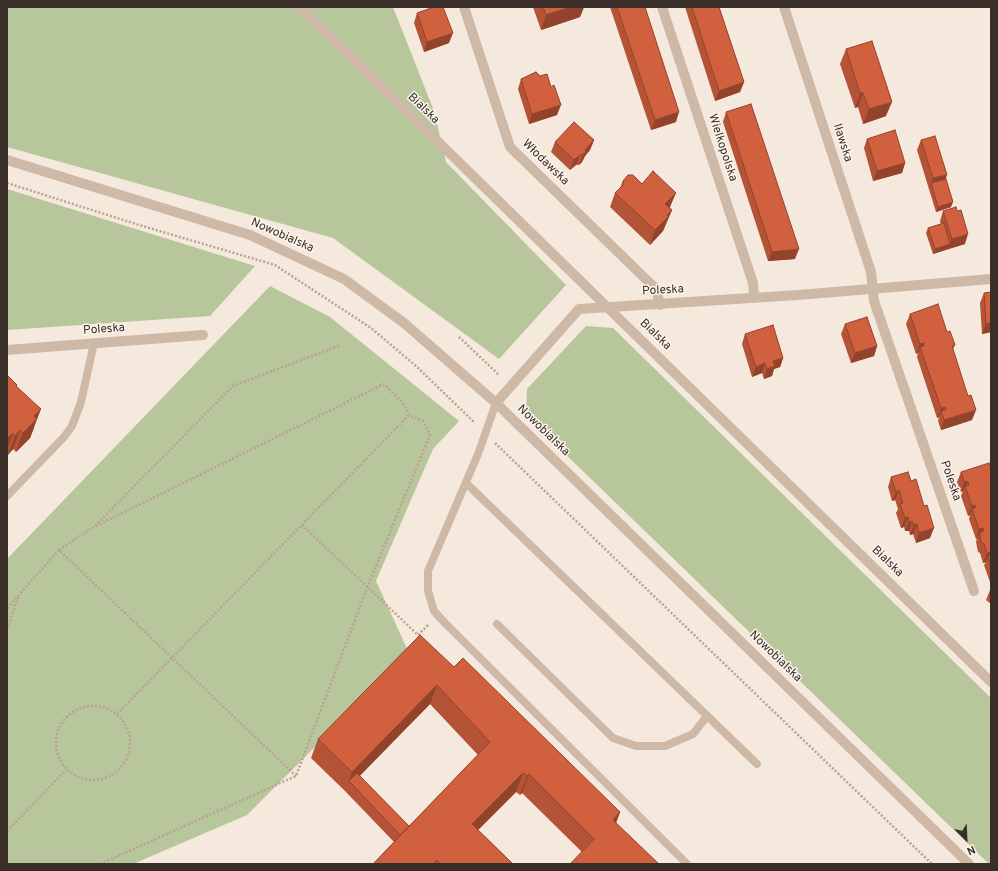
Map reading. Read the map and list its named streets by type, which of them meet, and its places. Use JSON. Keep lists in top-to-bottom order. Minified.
{"streets":{"street":["Bialska","Iławska","Wielkopolska","Włodawska","Nowobialska","Poleska"]},"crossings":[["Bialska","Poleska"],["Iławska","Poleska"],["Wielkopolska","Poleska"],["Włodawska","Poleska"],["Nowobialska","Poleska"]],"north":"bottom right"}
